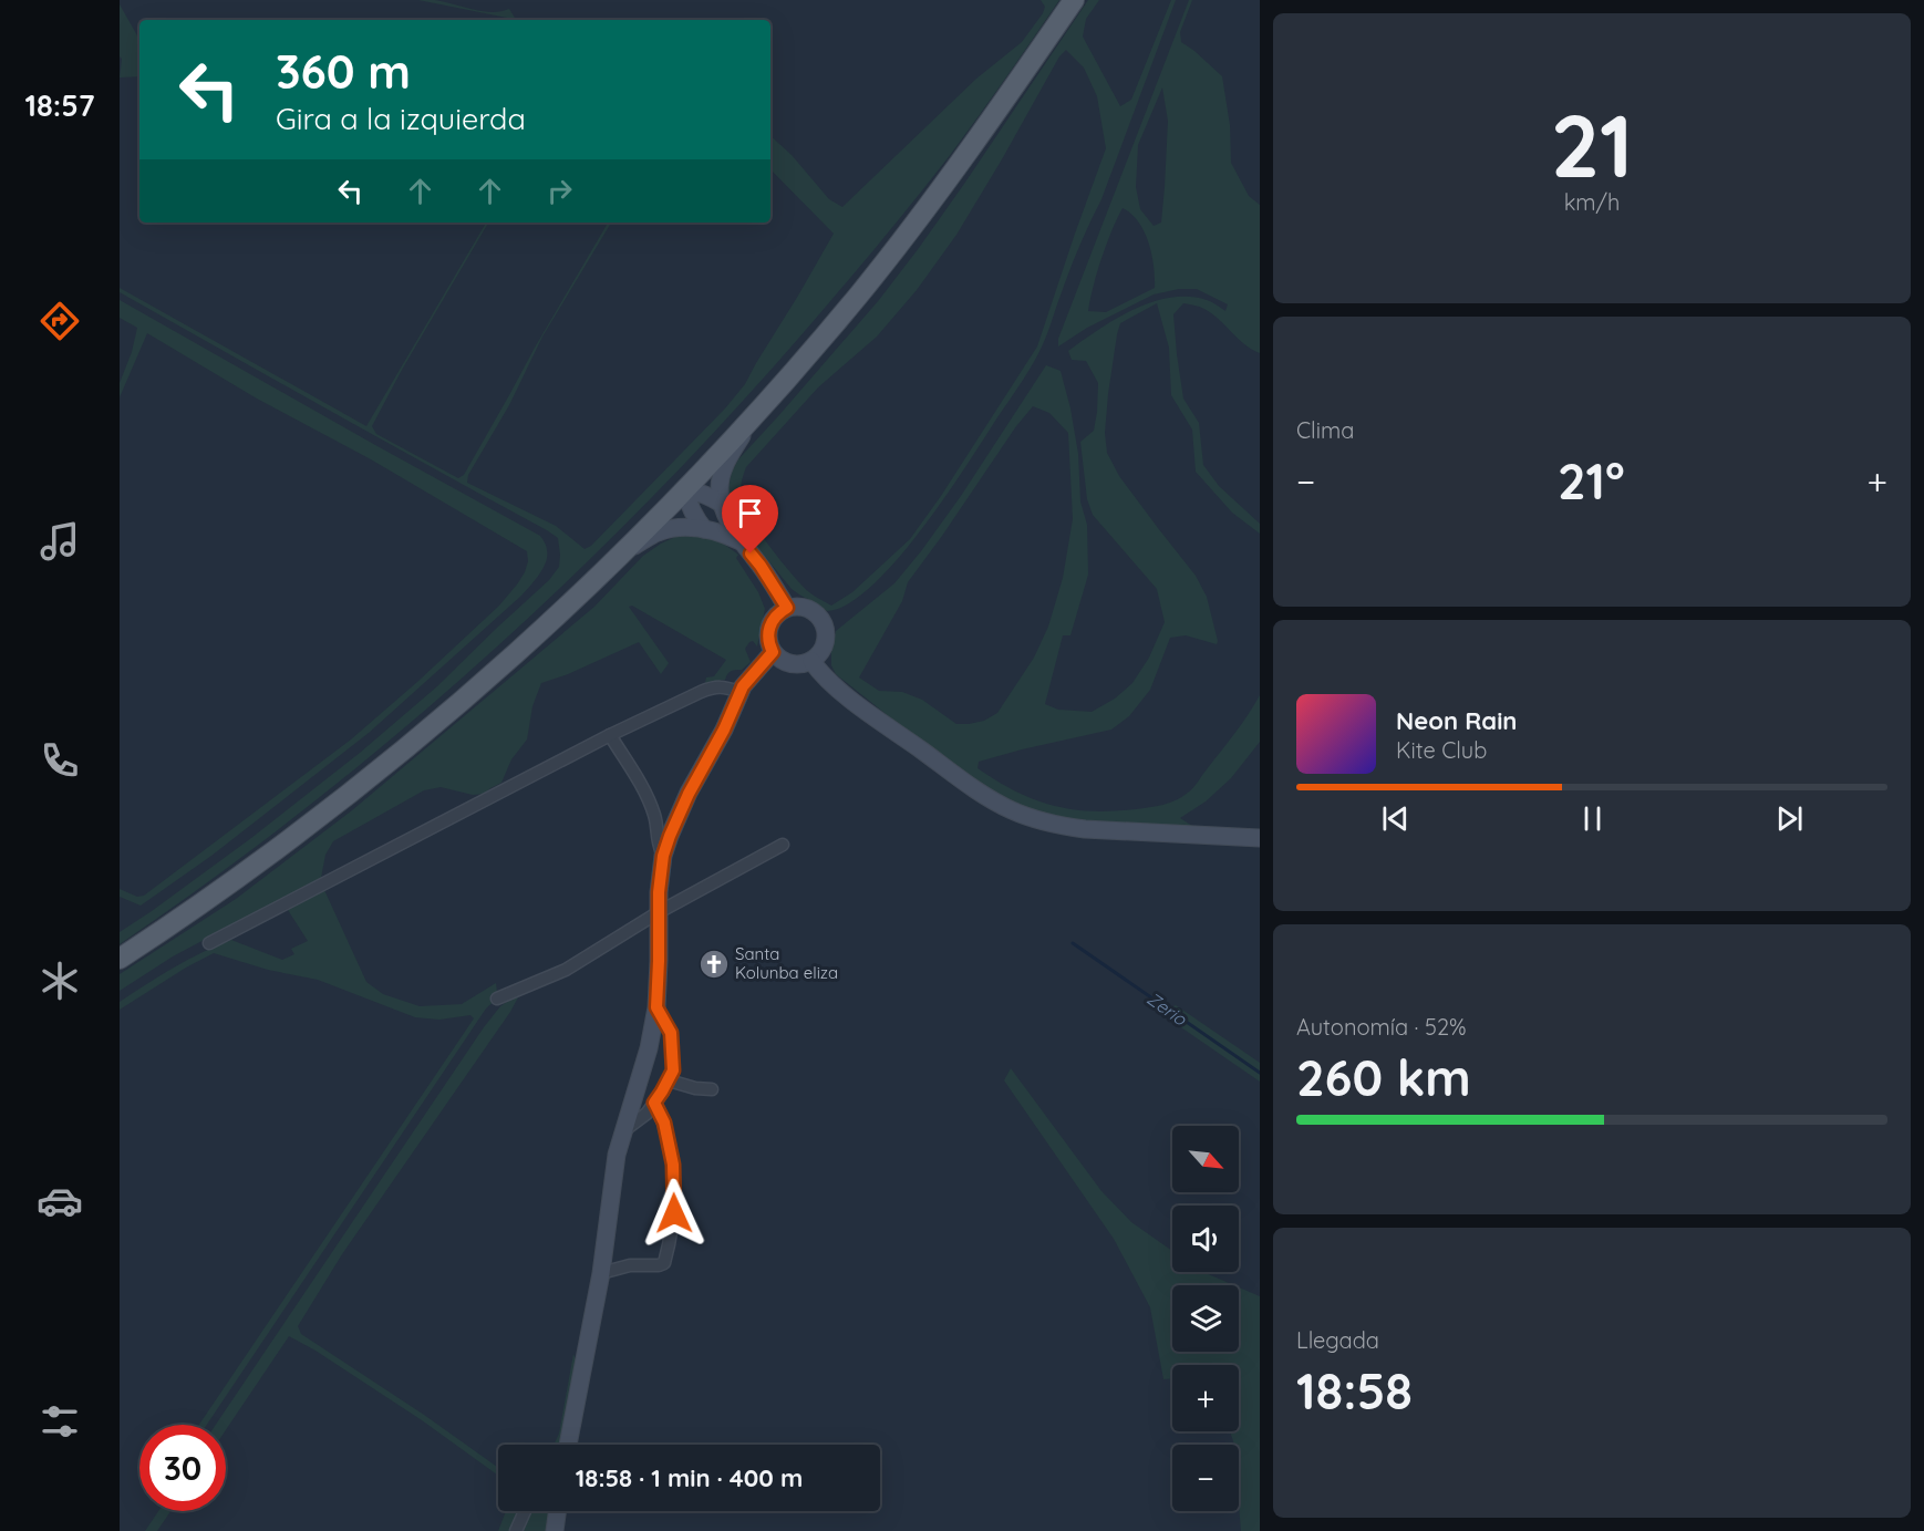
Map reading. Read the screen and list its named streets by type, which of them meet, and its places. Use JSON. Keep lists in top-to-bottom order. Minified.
{"water":["Zerio"],"places":{"church":["Santa Kolunba eliza"]},"north":"bottom right","page":{"tabs":"18:57","tile":[["21","km/h"],"Clima",["Autonomía · 52%","260 km"],["Llegada","18:58"]],"turn":["360 m","Gira a la izquierda"],"heat":["−","21°","+"],"song":["Neon Rain","Kite Club"],"map_buttons":["+","−"],"limit":"30","trip":"18:58 · 1 min · 400 m"}}
